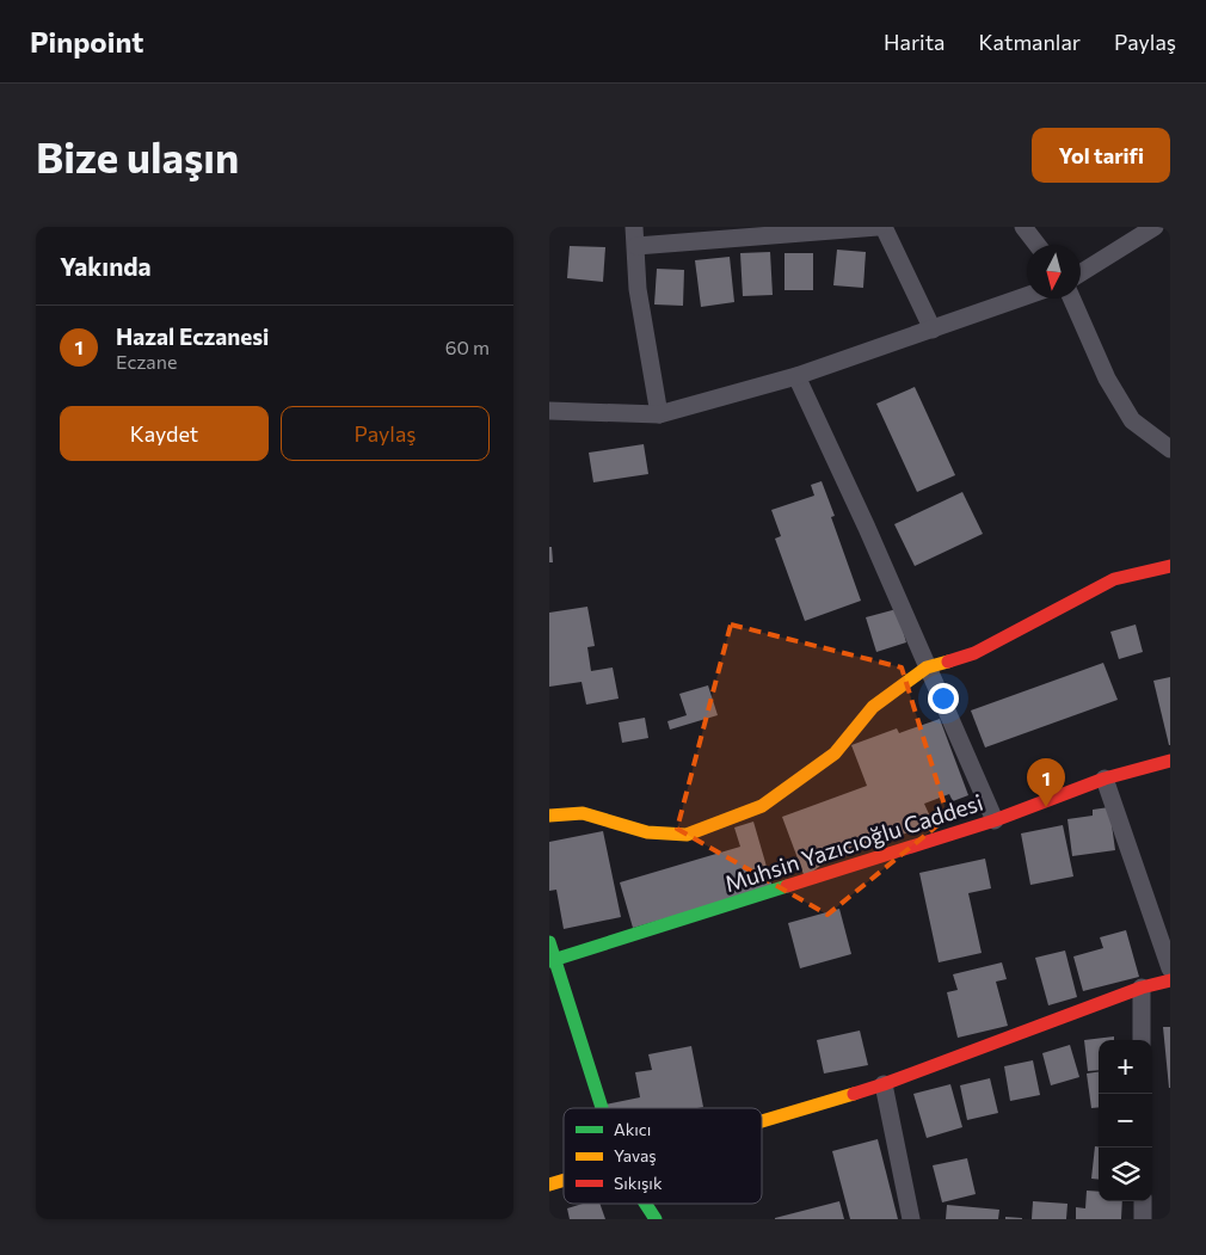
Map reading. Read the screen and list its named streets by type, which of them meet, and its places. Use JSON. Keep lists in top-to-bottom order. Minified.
{"streets":{"street":["Muhsin Yazıcıoğlu Caddesi"]},"legend":["Akıcı","Yavaş","Sıkışık"],"north":"bottom","page":{"header":"Pinpoint","nav":["Harita","Katmanlar","Paylaş"],"buttons":["Yol tarifi",["Kaydet","Paylaş"]],"title":"Bize ulaşın","heading":"Yakında","list":[{"mark":"1","name":"Hazal Eczanesi","note":"Eczane","value":"60 m"}],"pins":"1","map_buttons":["+","−"]}}
